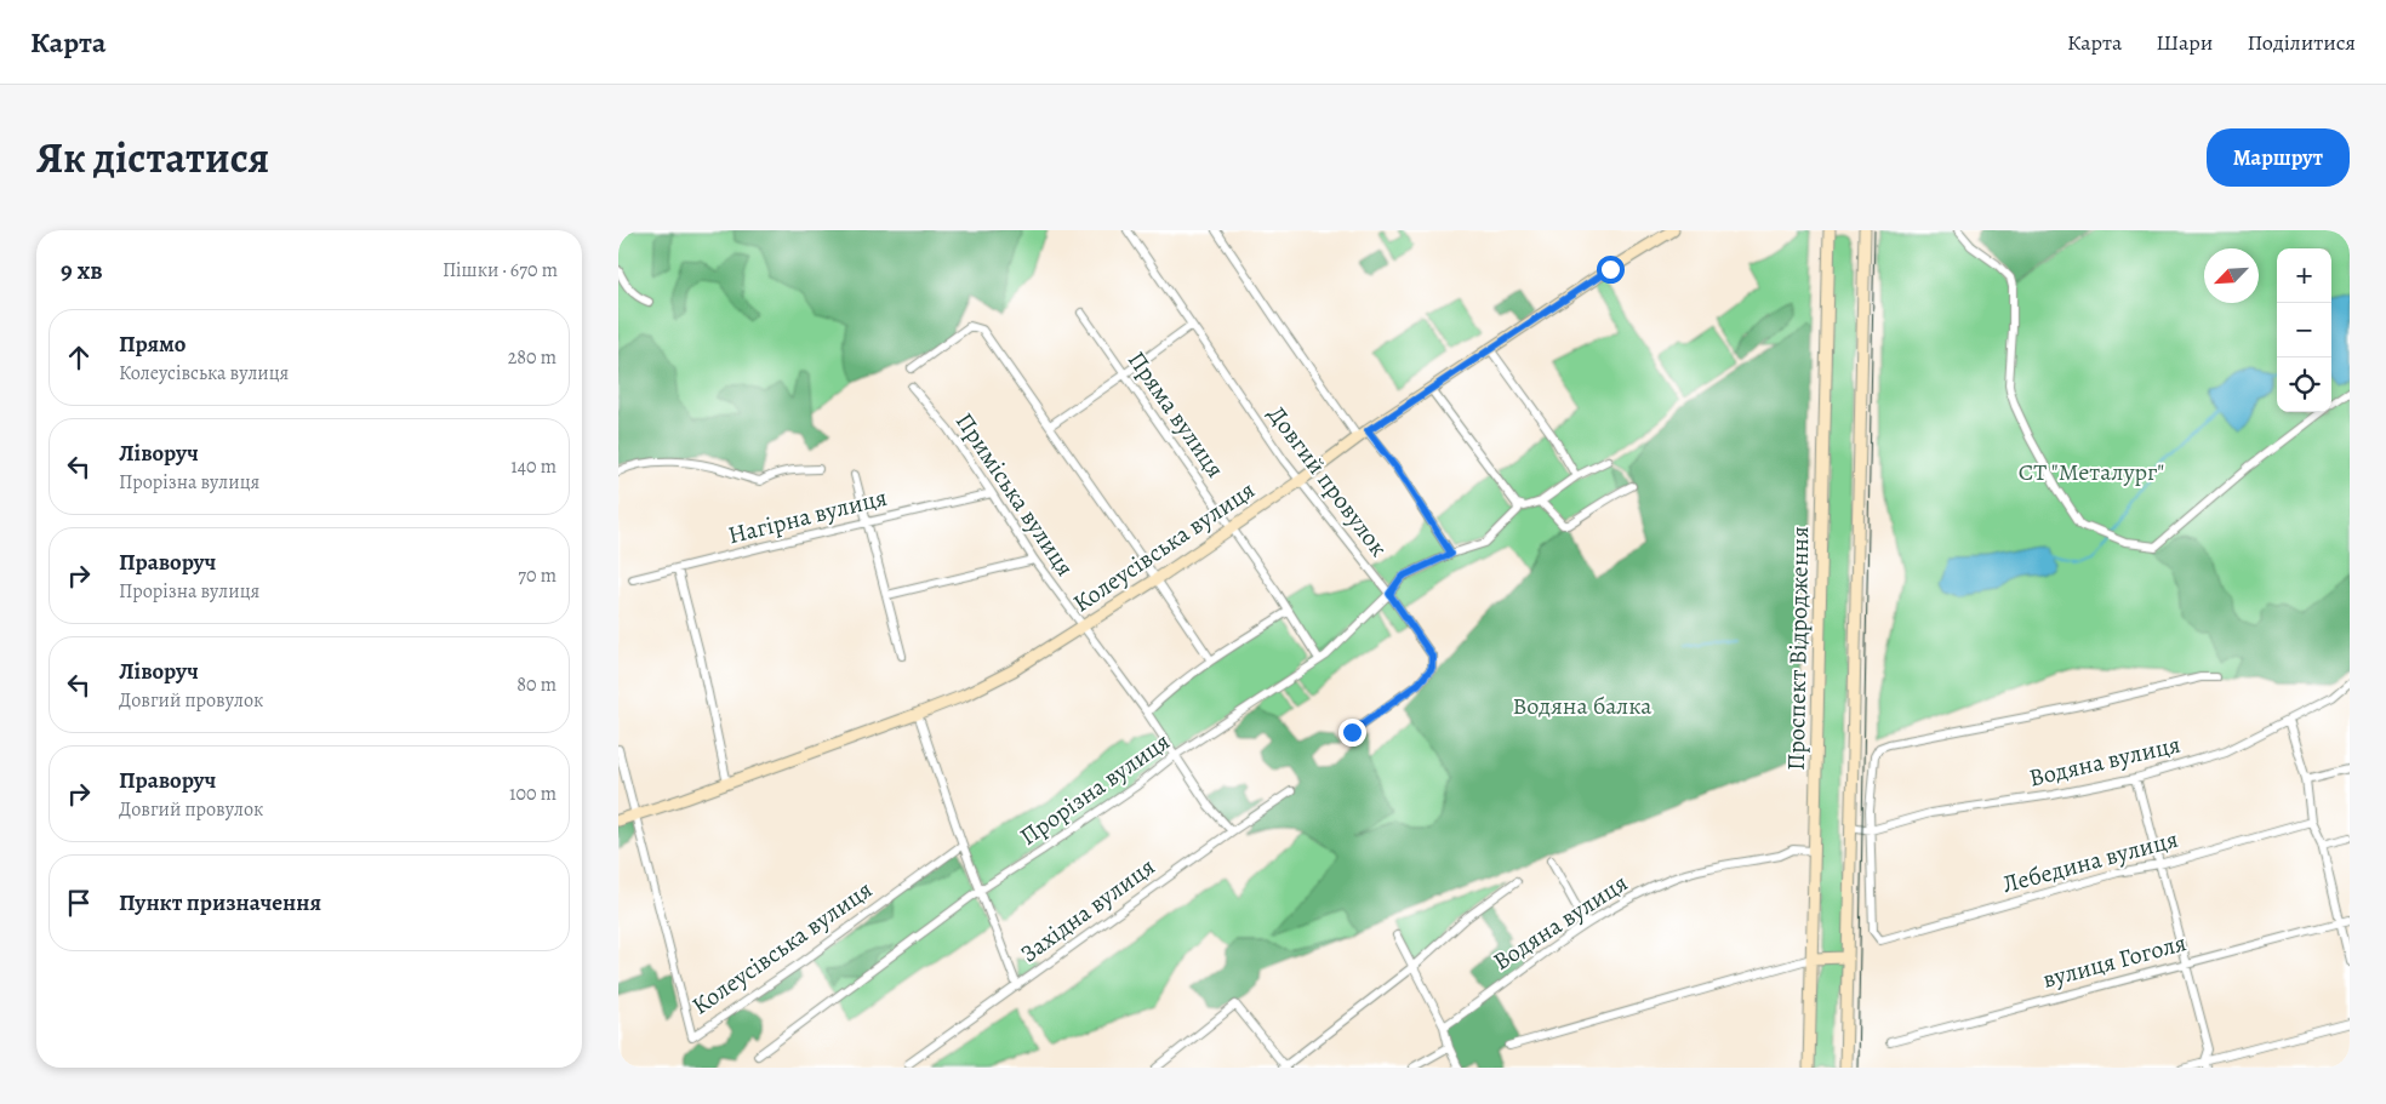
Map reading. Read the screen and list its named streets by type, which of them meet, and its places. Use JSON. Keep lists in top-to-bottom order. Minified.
{"streets":{"main road":["Колеусівська вулиця","Проспект Відродження"],"street":["Пряма вулиця","Довгий провулок","Приміська вулиця","Нагірна вулиця","Водяна вулиця","Прорізна вулиця","Лебедина вулиця","Західна вулиця","вулиця Гоголя"]},"crossings":[["Пряма вулиця","Колеусівська вулиця"],["Пряма вулиця","Прорізна вулиця"],["Довгий провулок","Колеусівська вулиця"],["Довгий провулок","Прорізна вулиця"],["Приміська вулиця","Нагірна вулиця"],["Приміська вулиця","Колеусівська вулиця"],["Приміська вулиця","Прорізна вулиця"],["Приміська вулиця","Західна вулиця"],["Проспект Відродження","Водяна вулиця"],["Водяна вулиця","Лебедина вулиця"]],"parks":["СТ \"Металург\"","Водяна балка"],"north":"bottom left","page":{"header":"Карта","nav":["Карта","Шари","Поділитися"],"title":"Як дістатися","buttons":"Маршрут","heading":["9 хв","Пішки · 670 m"],"map_buttons":["+","−"],"list":[["Прямо","Колеусівська вулиця","280 m"],["Ліворуч","Прорізна вулиця","140 m"],["Праворуч","Прорізна вулиця","70 m"],["Ліворуч","Довгий провулок","80 m"],["Праворуч","Довгий провулок","100 m"],"Пункт призначення"]}}
